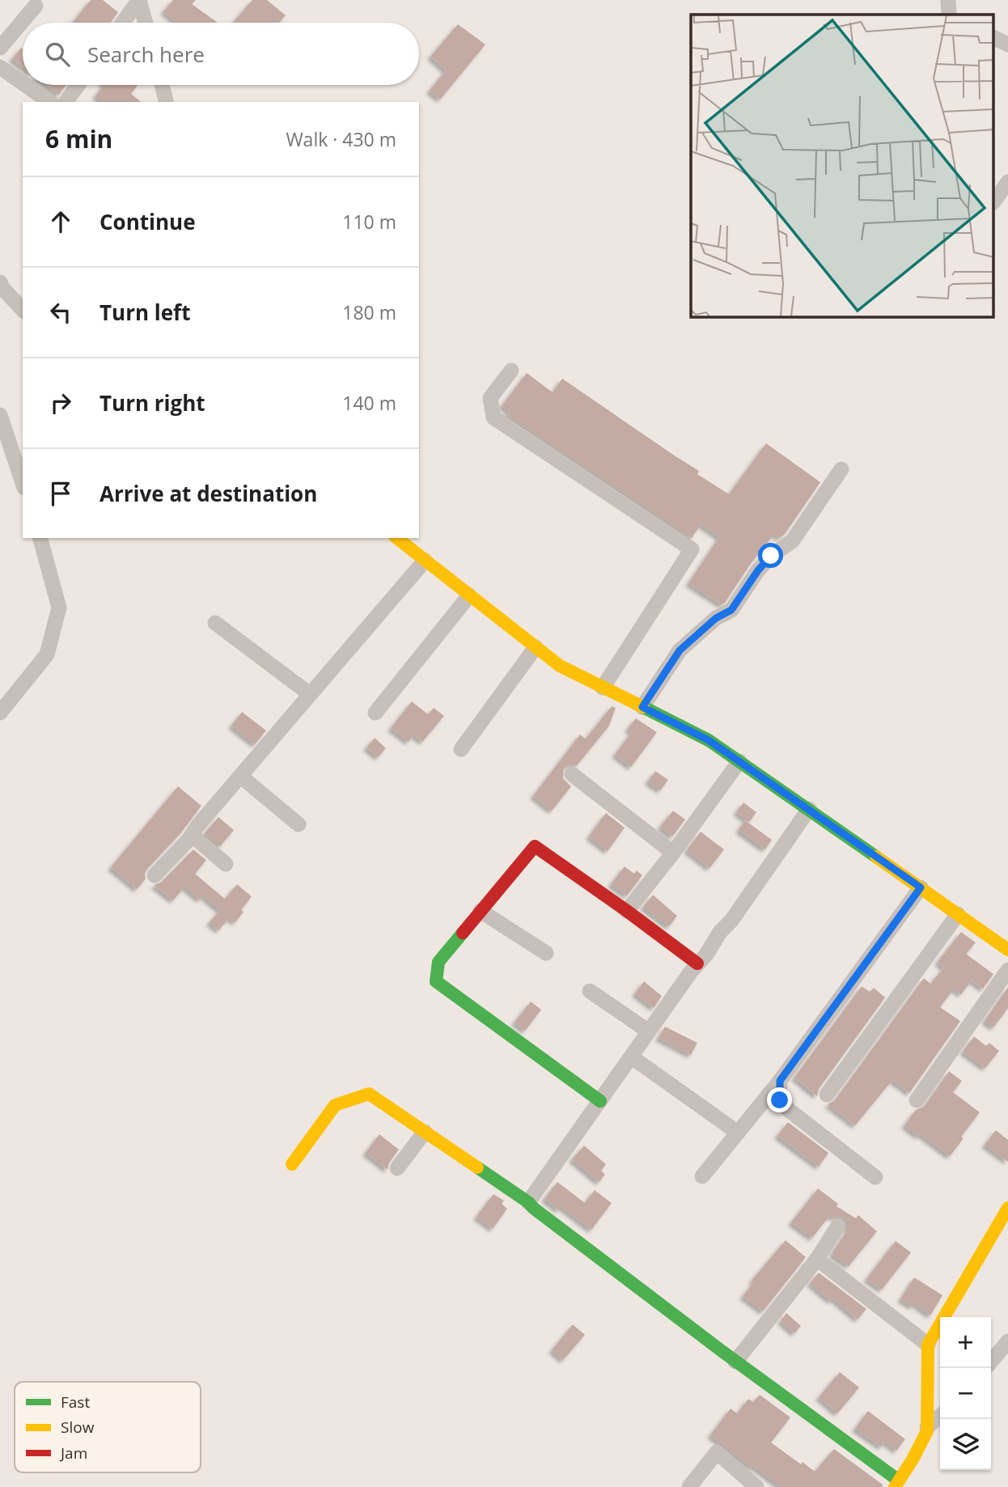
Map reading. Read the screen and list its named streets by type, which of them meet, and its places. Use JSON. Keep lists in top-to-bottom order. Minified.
{"legend":["Fast","Slow","Jam"],"page":{"search":"Search here","heading":["6 min","Walk · 430 m"],"list":[["Continue","110 m"],["Turn left","180 m"],["Turn right","140 m"],"Arrive at destination"],"map_buttons":["+","−"]}}
